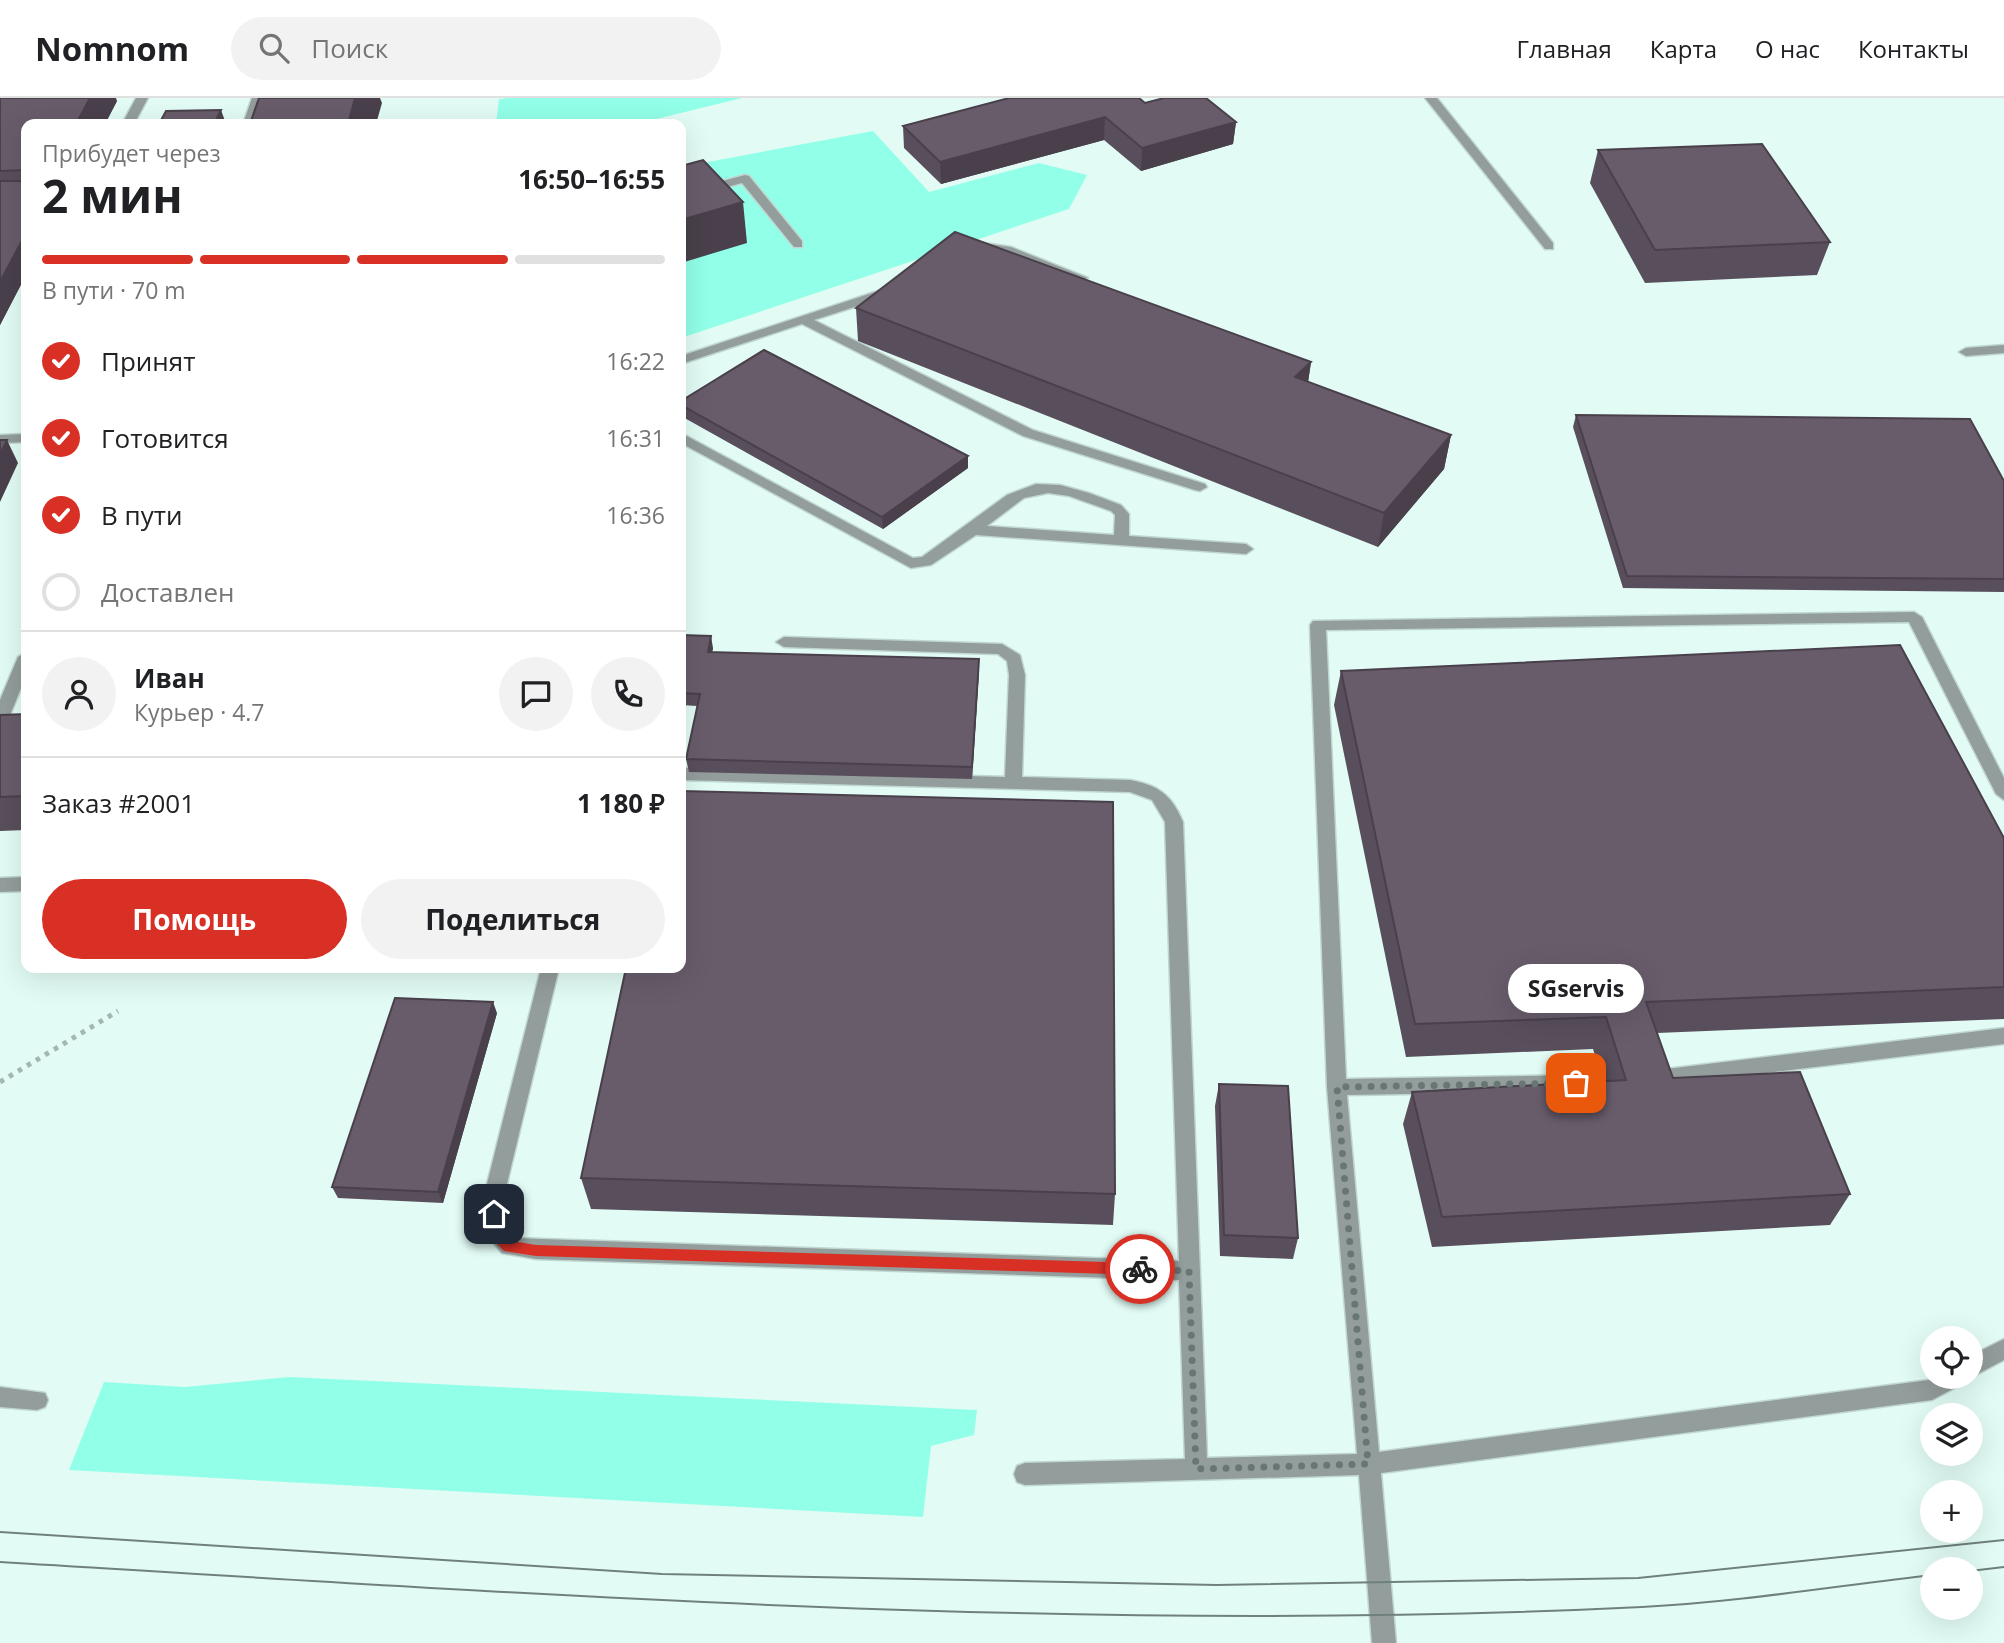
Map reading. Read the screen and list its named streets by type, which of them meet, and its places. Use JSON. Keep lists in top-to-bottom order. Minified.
{"places":["SGservis"],"page":{"header":"Nomnom","search":"Поиск","nav":["Главная","Карта","О нас","Контакты"],"heading":["2 мин","Прибудет через","16:50–16:55"],"panel":["Иван","Курьер · 4.7","Заказ #2001","1 180 ₽"],"bar":"В пути · 70 m","list":[["Принят","16:22"],["Готовится","16:31"],["В пути","16:36"],"Доставлен"],"buttons":["Помощь","Поделиться"],"bubble":"SGservis","map_buttons":["+","−"]}}
